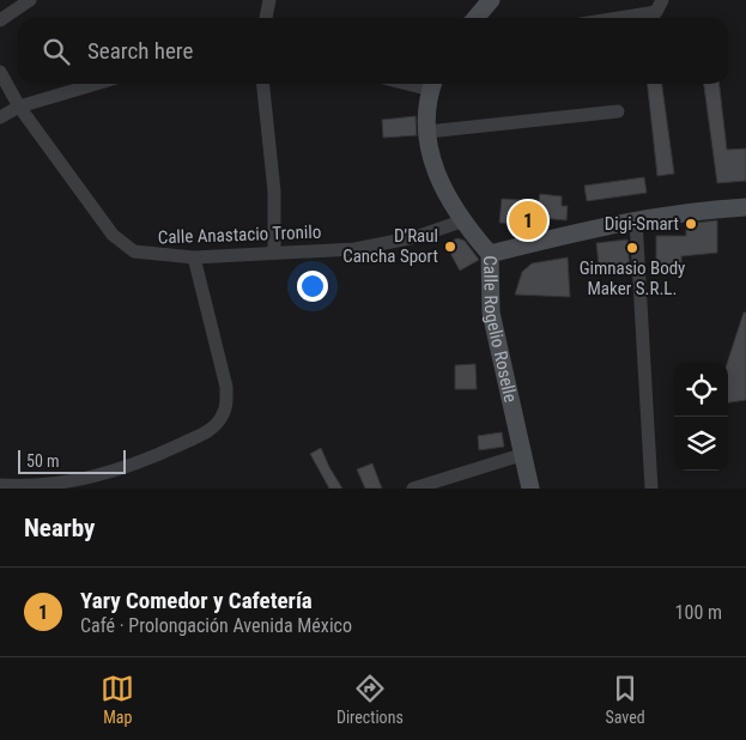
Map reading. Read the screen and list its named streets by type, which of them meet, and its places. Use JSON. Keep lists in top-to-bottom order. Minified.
{"streets":{"street":["Calle Anastacio Tronilo","Calle Rogelio Roselle"]},"crossings":[["Calle Anastacio Tronilo","Calle Rogelio Roselle"]],"places":["Digi-Smart","D'Raul Cancha Sport","Gimnasio Body Maker S.R.L."],"scale_bar":"50 m","page":{"search":"Search here","pins":"1","scale":"50 m","heading":"Nearby","list":[{"mark":"1","name":"Yary Comedor y Cafetería","note":"Café · Prolongación Avenida México","value":"100 m"}],"nav":["Map","Directions","Saved"]}}
